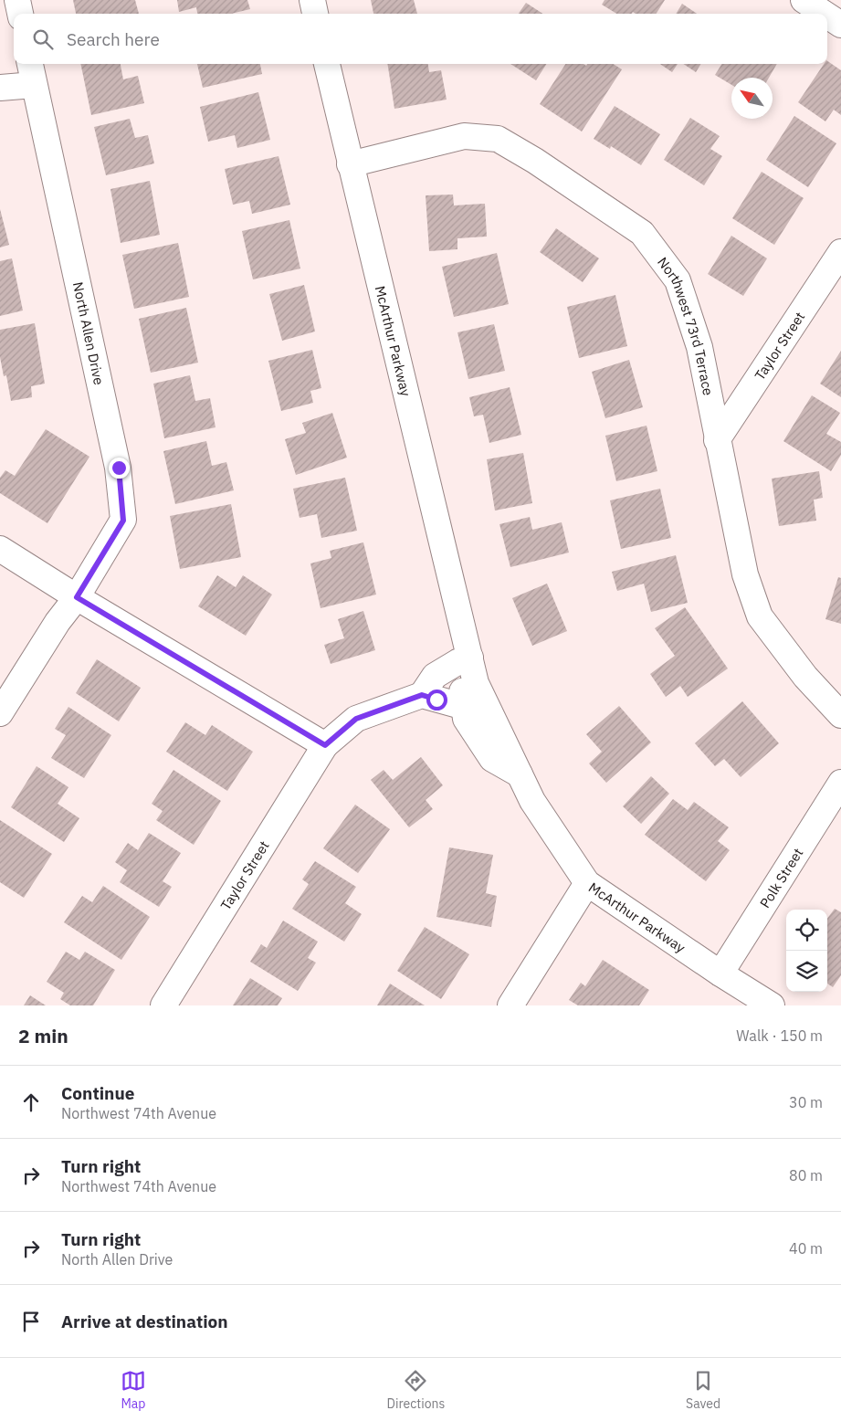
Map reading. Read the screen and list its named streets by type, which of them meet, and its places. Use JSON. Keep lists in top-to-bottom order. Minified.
{"streets":{"street":["Northwest 73rd Terrace","North Allen Drive","McArthur Parkway","Taylor Street","Polk Street"]},"crossings":[["Northwest 73rd Terrace","McArthur Parkway"],["Northwest 73rd Terrace","Taylor Street"],["McArthur Parkway","Polk Street"]],"north":"top left","page":{"search":"Search here","heading":["2 min","Walk · 150 m"],"list":[["Continue","Northwest 74th Avenue","30 m"],["Turn right","Northwest 74th Avenue","80 m"],["Turn right","North Allen Drive","40 m"],"Arrive at destination"],"nav":["Map","Directions","Saved"]}}
